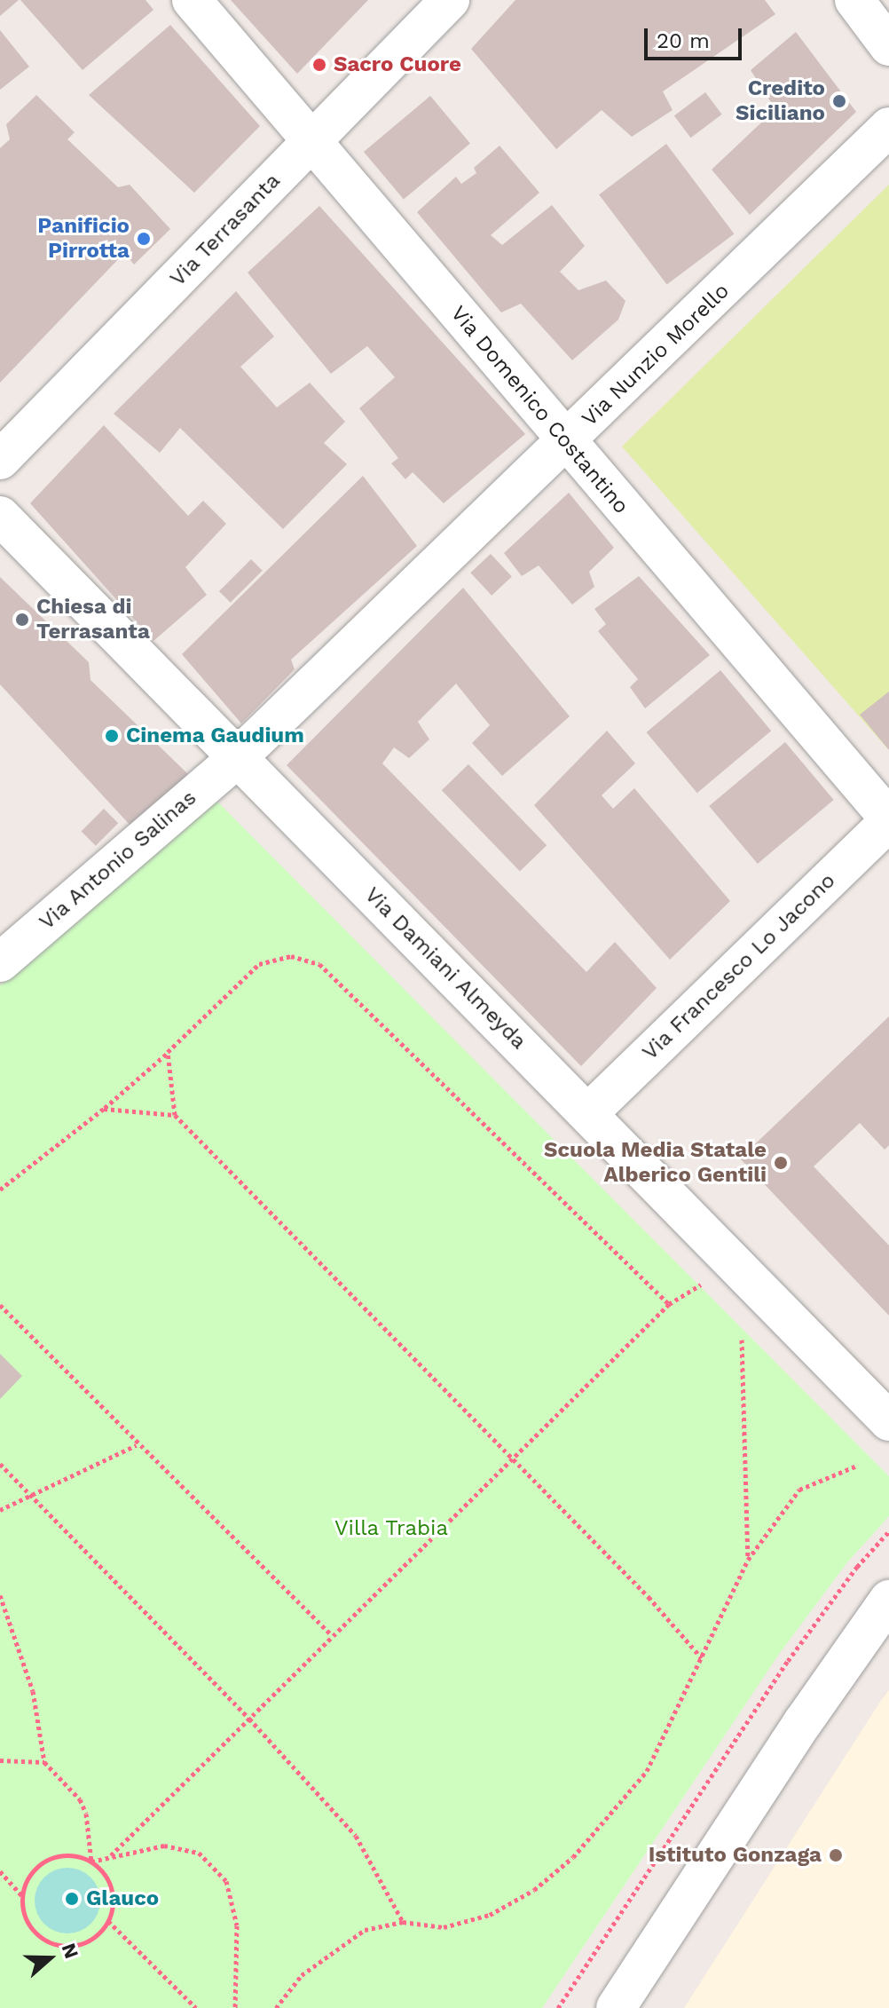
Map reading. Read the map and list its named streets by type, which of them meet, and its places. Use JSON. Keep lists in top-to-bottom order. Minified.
{"streets":{"street":["Via Terrasanta","Via Nunzio Morello","Via Domenico Costantino","Via Antonio Salinas","Via Francesco Lo Jacono","Via Damiani Almeyda"]},"crossings":[["Via Terrasanta","Via Domenico Costantino"],["Via Nunzio Morello","Via Domenico Costantino"],["Via Nunzio Morello","Via Antonio Salinas"],["Via Nunzio Morello","Via Damiani Almeyda"],["Via Domenico Costantino","Via Francesco Lo Jacono"],["Via Antonio Salinas","Via Damiani Almeyda"],["Via Francesco Lo Jacono","Via Damiani Almeyda"]],"parks":["Villa Trabia"],"places":["Sacro Cuore","Credito Siciliano","Panificio Pirrotta","Chiesa di Terrasanta","Cinema Gaudium","Scuola Media Statale Alberico Gentili","Istituto Gonzaga","Glauco"],"scale_bar":"20 m","north":"right"}
